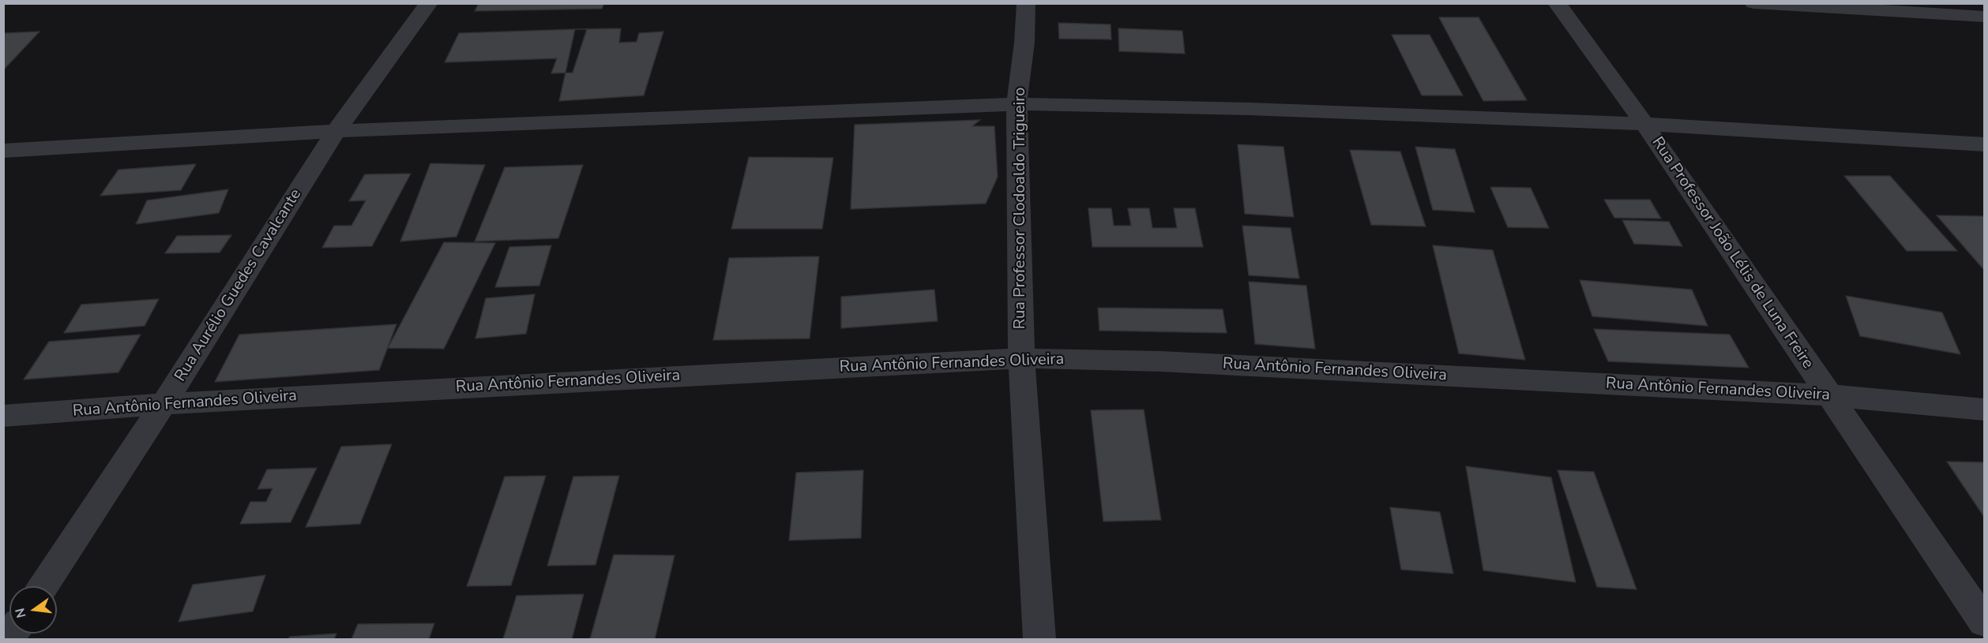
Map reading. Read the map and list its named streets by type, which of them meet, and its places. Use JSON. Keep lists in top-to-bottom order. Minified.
{"streets":{"street":["Rua Professor Clodoaldo Trigueiro","Rua Professor João Lélis de Luna Freire","Rua Aurélio Guedes Cavalcante","Rua Antônio Fernandes Oliveira"]},"crossings":[["Rua Professor Clodoaldo Trigueiro","Rua Antônio Fernandes Oliveira"],["Rua Professor João Lélis de Luna Freire","Rua Antônio Fernandes Oliveira"],["Rua Aurélio Guedes Cavalcante","Rua Antônio Fernandes Oliveira"]],"north":"left"}
